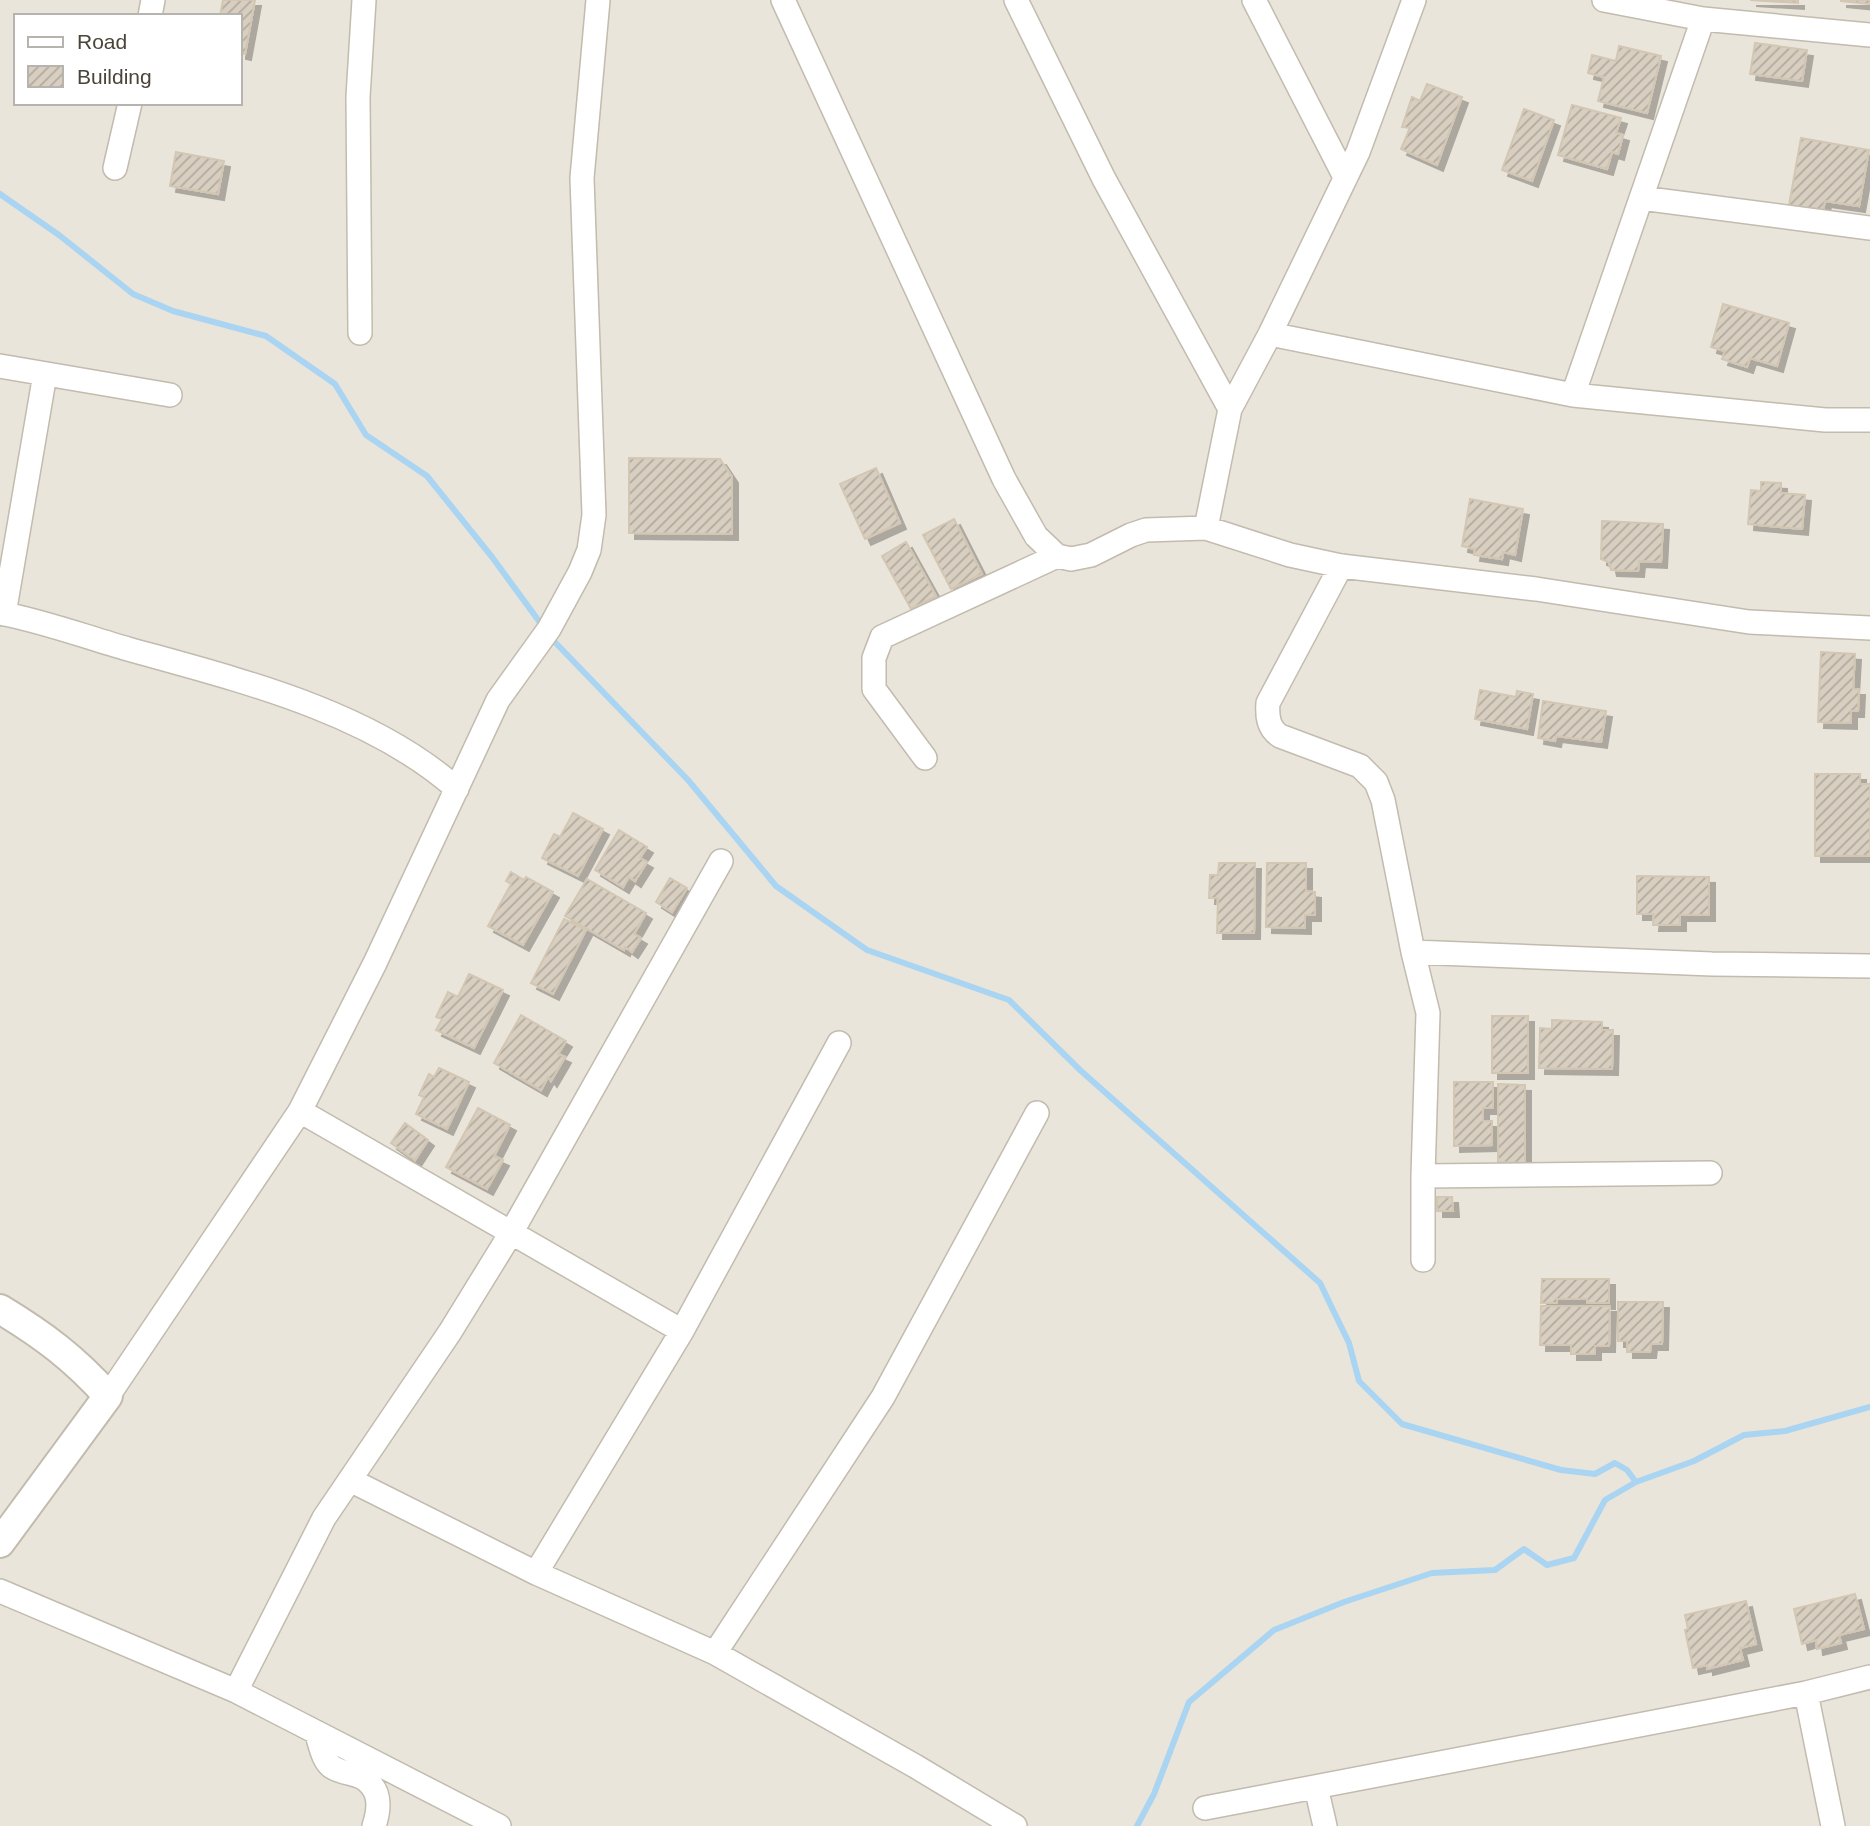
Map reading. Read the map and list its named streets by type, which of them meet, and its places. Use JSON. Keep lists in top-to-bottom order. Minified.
{"legend":["Road","Building"]}
